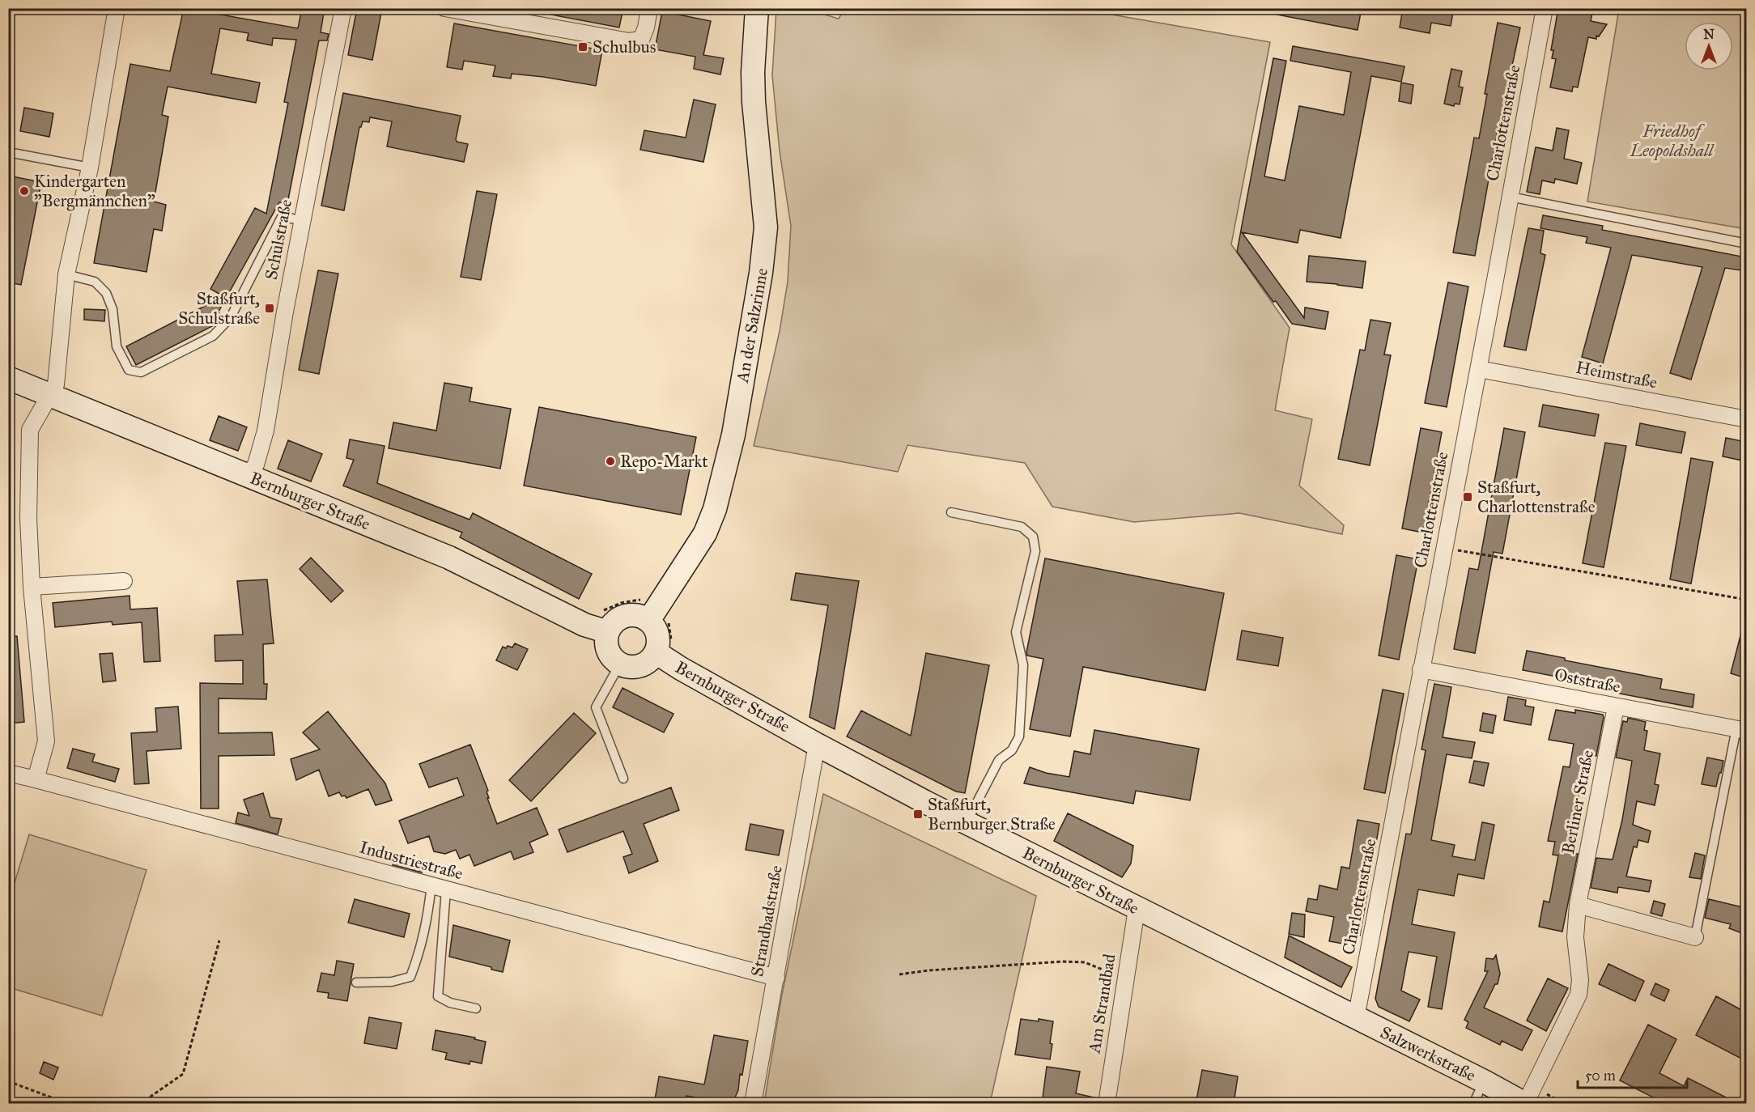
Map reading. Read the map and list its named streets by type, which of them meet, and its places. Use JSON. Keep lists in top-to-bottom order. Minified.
{"streets":{"main road":["An der Salzrinne","Bernburger Straße","Salzwerkstraße"],"street":["Charlottenstraße","Schulstraße","Heimstraße","Oststraße","Berliner Straße","Industriestraße","Strandbadstraße","Am Strandbad"]},"crossings":[["Charlottenstraße","Heimstraße"],["Charlottenstraße","Bernburger Straße"],["Charlottenstraße","Oststraße"],["Charlottenstraße","Salzwerkstraße"],["Schulstraße","Bernburger Straße"],["An der Salzrinne","Bernburger Straße"],["Bernburger Straße","Strandbadstraße"],["Bernburger Straße","Am Strandbad"],["Bernburger Straße","Salzwerkstraße"],["Oststraße","Berliner Straße"],["Berliner Straße","Salzwerkstraße"],["Industriestraße","Strandbadstraße"]],"parks":["Friedhof Leopoldshall"],"places":{"transit":["Schulbus","Staßfurt, Schulstraße","Staßfurt, Charlottenstraße","Staßfurt, Bernburger Straße"],"other":["Kindergarten \"Bergmännchen\"","Repo-Markt"]},"scale_bar":"50 m","north":"top"}
